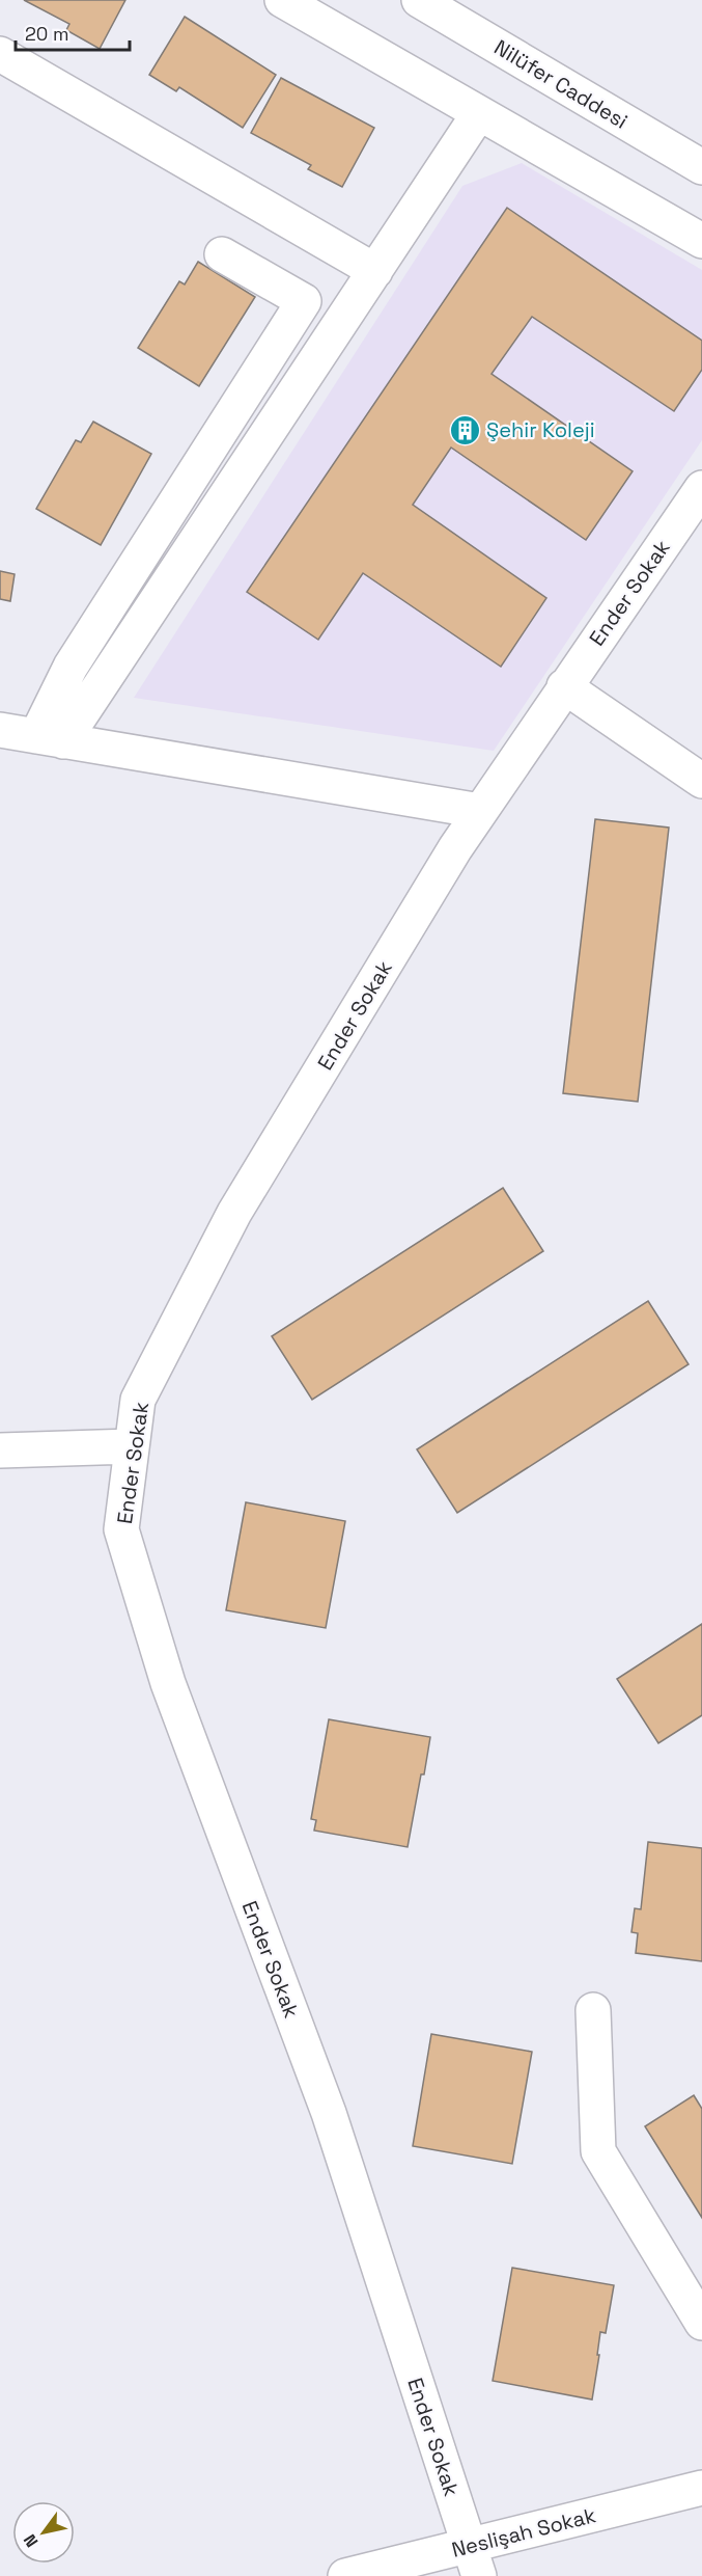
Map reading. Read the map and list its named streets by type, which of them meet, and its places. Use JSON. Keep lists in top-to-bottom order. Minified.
{"streets":{"street":["Nilüfer Caddesi","Ender Sokak","Neslişah Sokak"]},"crossings":[["Ender Sokak","Neslişah Sokak"]],"places":{"building":["Şehir Koleji"]},"scale_bar":"20 m","north":"bottom left"}
